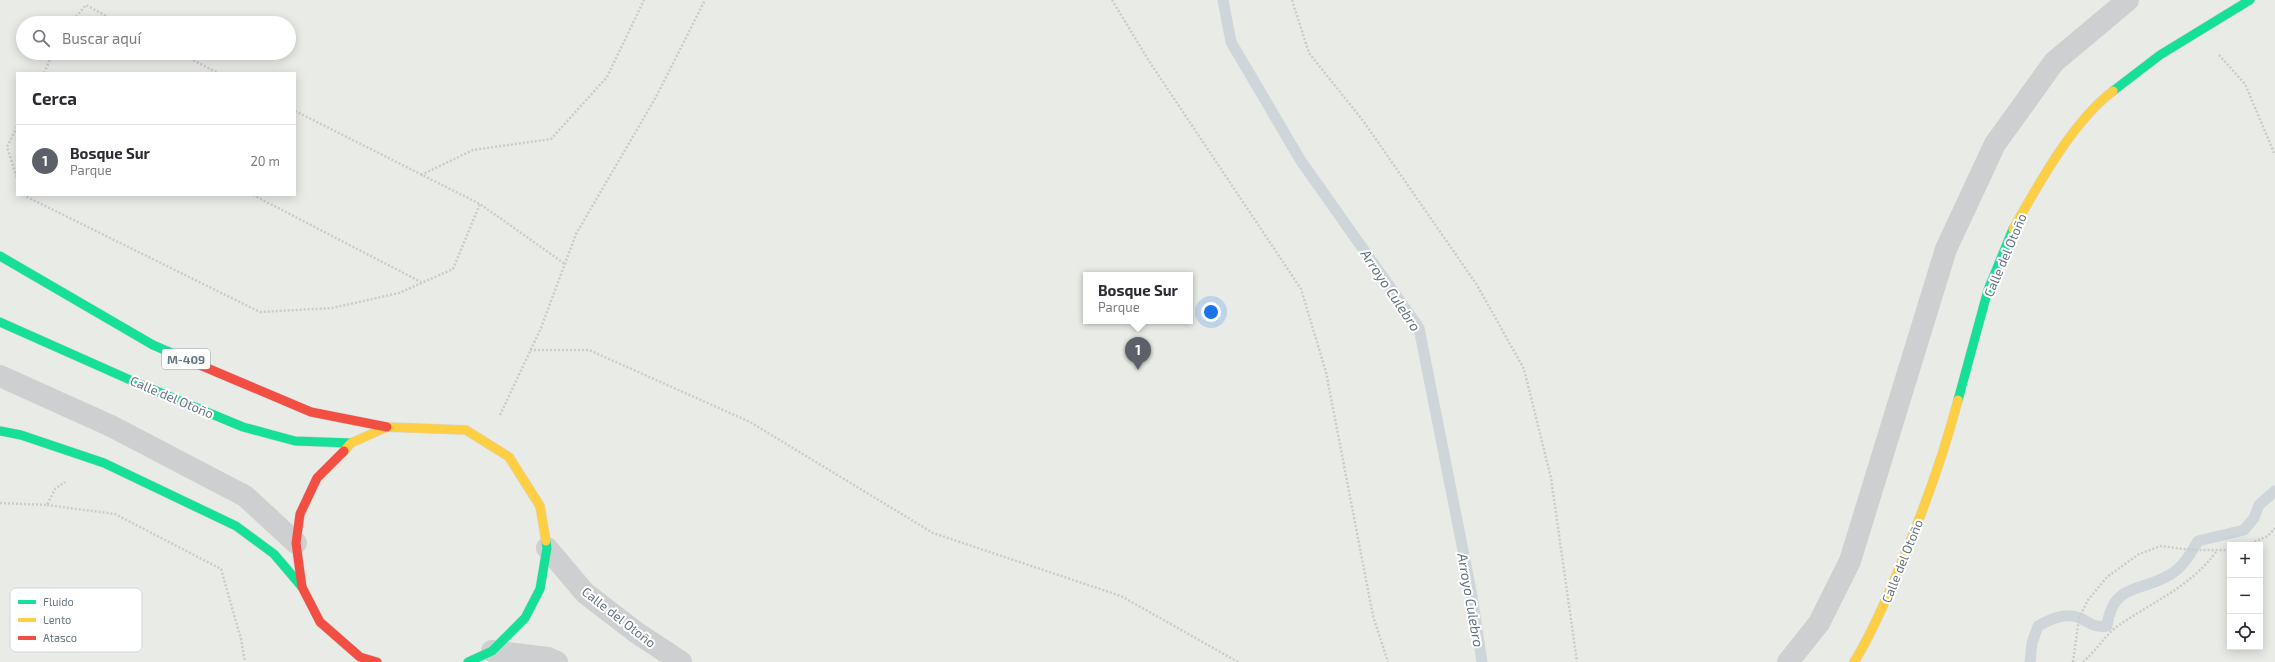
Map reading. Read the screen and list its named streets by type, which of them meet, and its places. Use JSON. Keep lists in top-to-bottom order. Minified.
{"streets":{"main road":["Calle del Otoño","M-409"]},"water":["Arroyo Culebro"],"legend":["Fluido","Lento","Atasco"],"page":{"search":"Buscar aquí","heading":"Cerca","list":[{"mark":"1","name":"Bosque Sur","note":"Parque","value":"20 m"}],"popup":["Bosque Sur","Parque"],"pins":"1","map_buttons":["+","−"]}}
